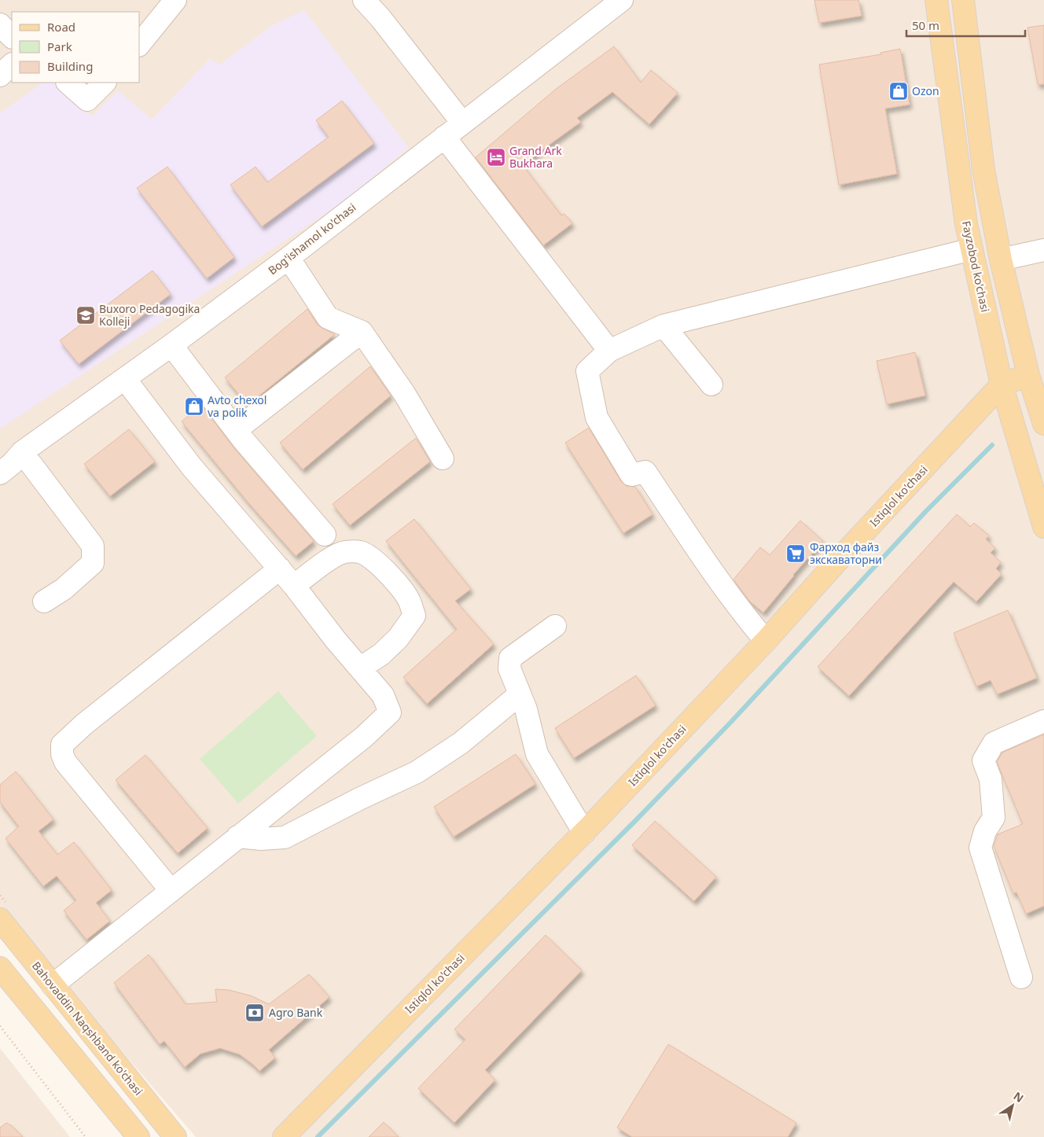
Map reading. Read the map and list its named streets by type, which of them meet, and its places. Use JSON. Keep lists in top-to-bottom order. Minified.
{"streets":{"main road":["Fayzobod ko'chasi","Istiqlol ko'chasi","Bahovaddin Naqshband ko'chasi"],"street":["Bog'ishamol ko'chasi"]},"crossings":[["Fayzobod ko'chasi","Istiqlol ko'chasi"]],"places":{"shop":["Ozon","Avto chexol va polik"],"hotel":["Grand Ark Bukhara"],"school or university":["Buxoro Pedagogika Kolleji"],"supermarket":["Фарход файз экскаваторни"],"bank":["Agro Bank"]},"legend":["Road","Park","Building"],"scale_bar":"50 m","north":"top right"}
